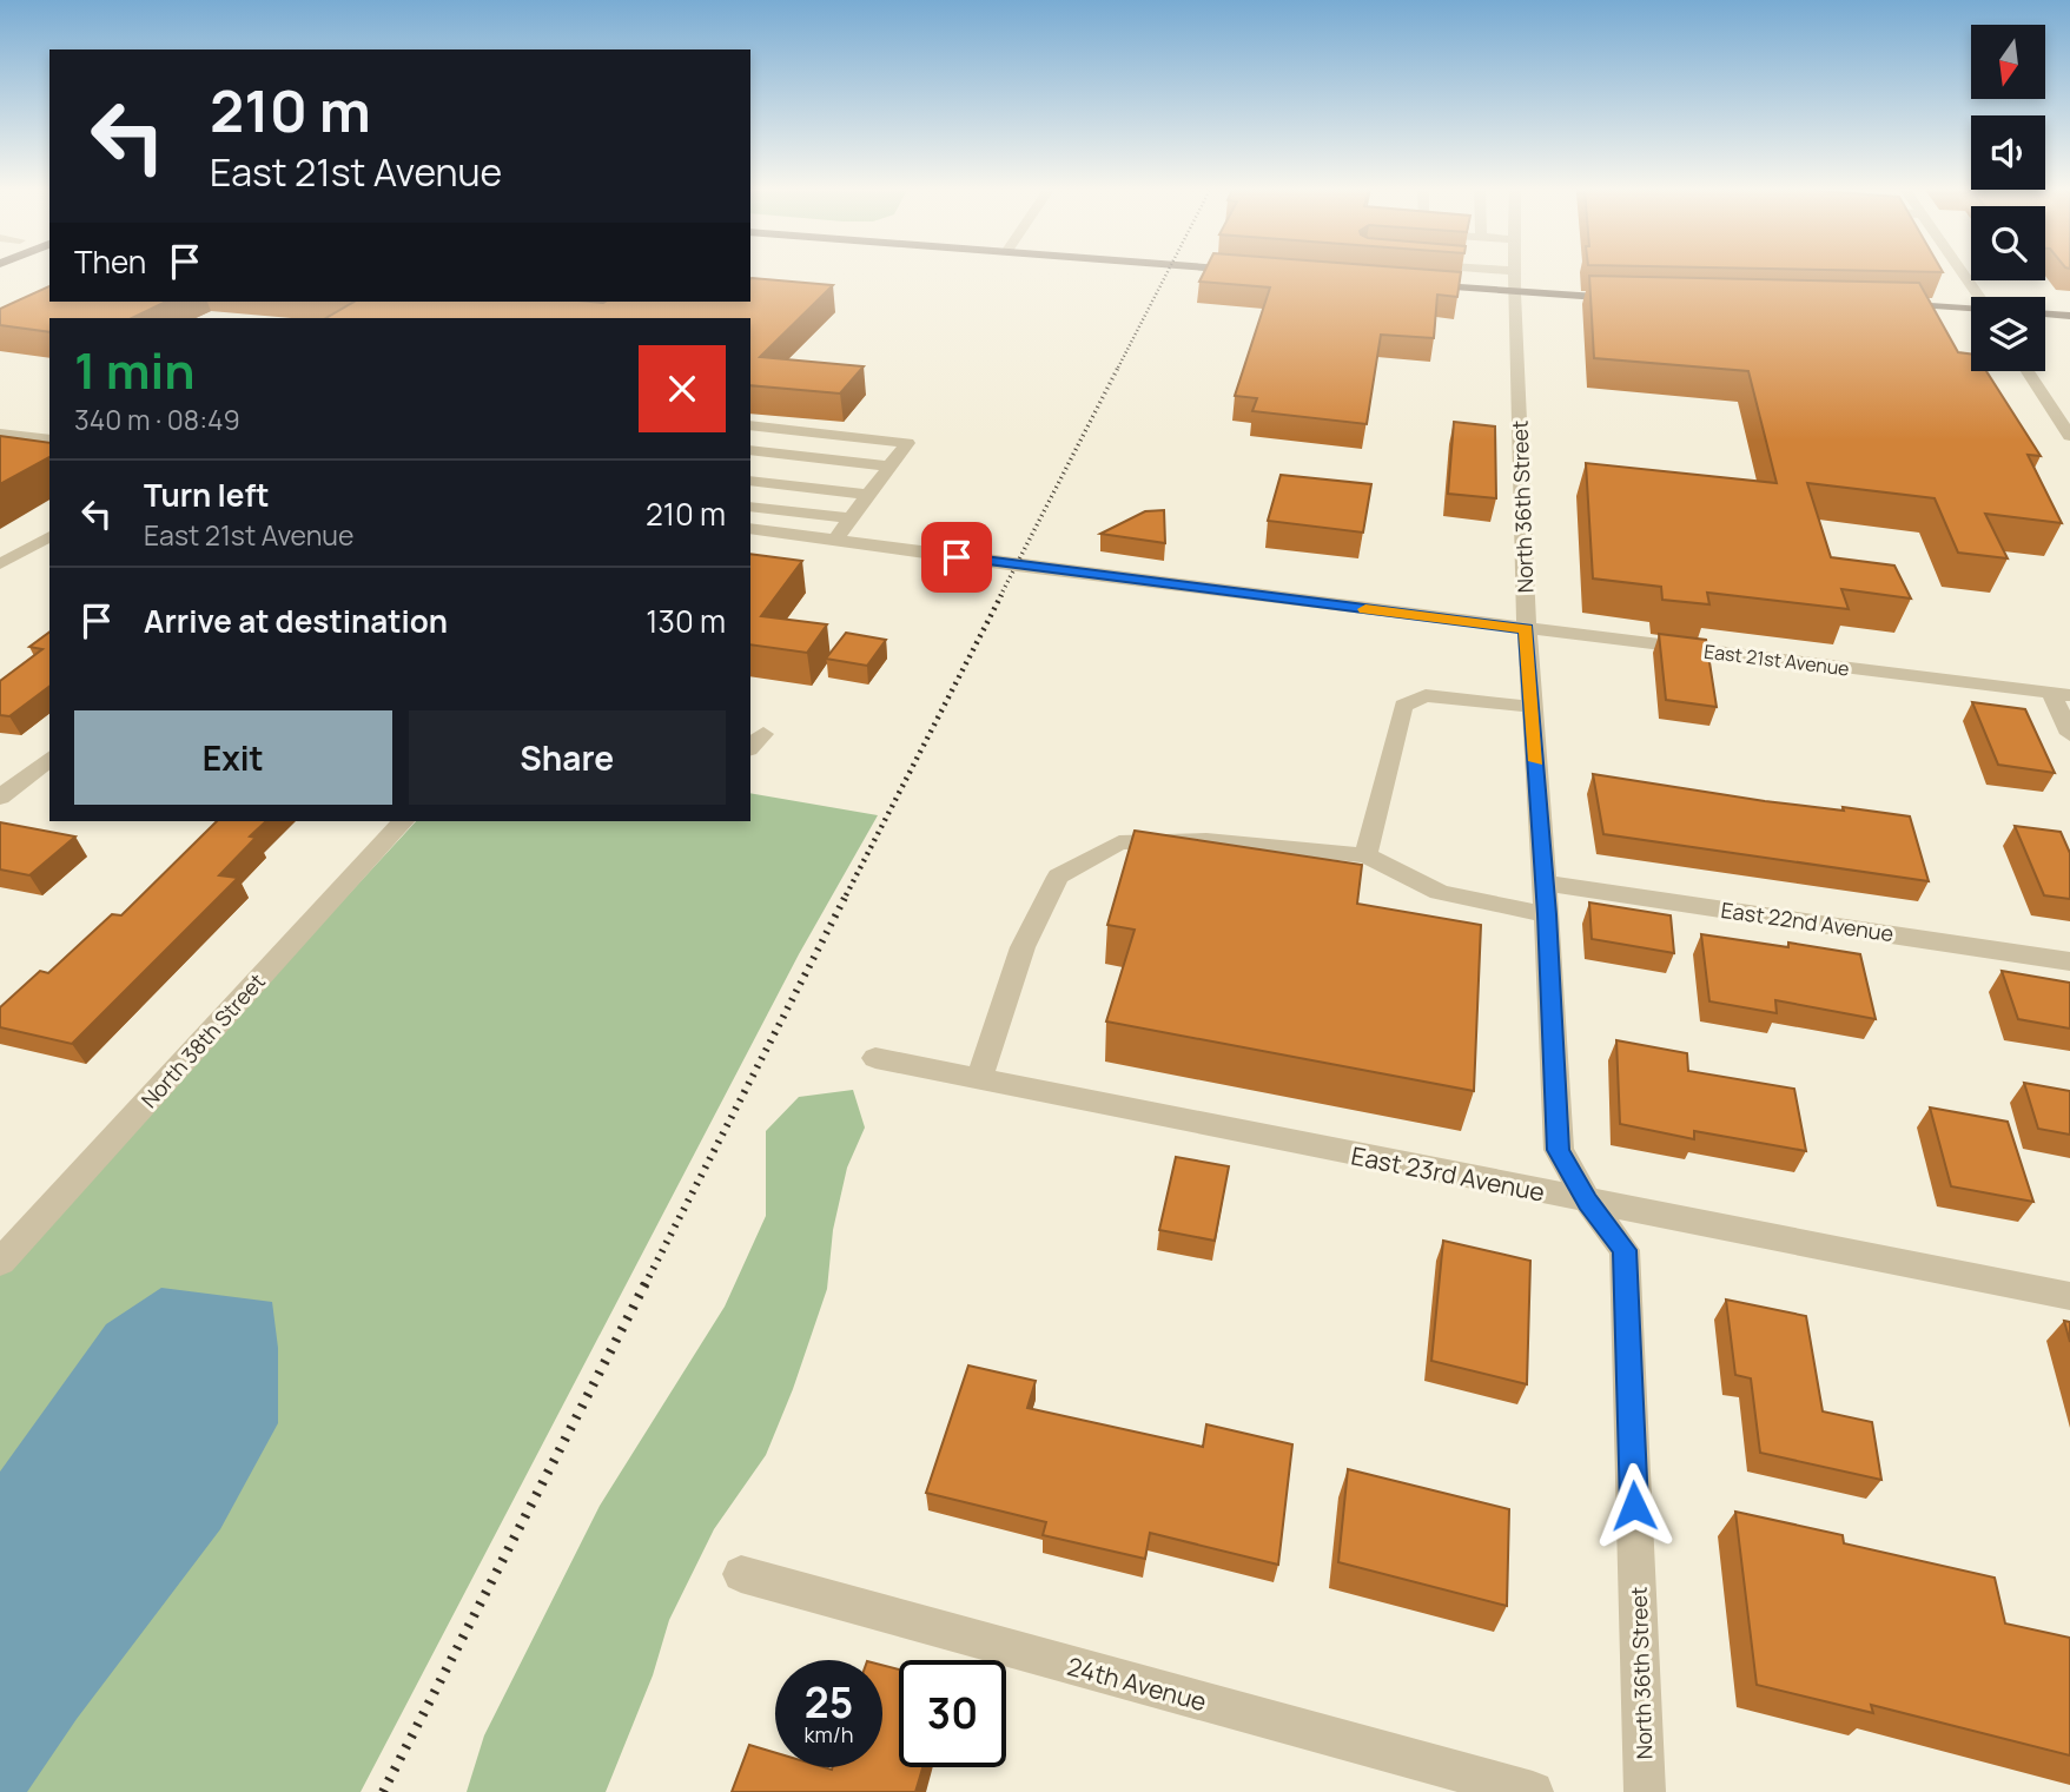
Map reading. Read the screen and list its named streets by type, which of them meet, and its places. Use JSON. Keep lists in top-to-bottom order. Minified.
{"streets":{"street":["North 36th Street","East 21st Avenue","East 22nd Avenue","North 38th Street","East 23rd Avenue","24th Avenue"]},"crossings":[["North 36th Street","East 21st Avenue"],["North 36th Street","East 22nd Avenue"],["North 36th Street","East 23rd Avenue"]],"north":"bottom","page":{"turn":["210 m","East 21st Avenue"],"then":"Then","heading":["1 min","340 m · 08:49"],"list":[{"name":"Turn left","note":"East 21st Avenue","value":"210 m"},{"name":"Arrive at destination","value":"130 m"}],"buttons":["Exit","Share"],"speed":"25 km/h","limit":"30"}}
